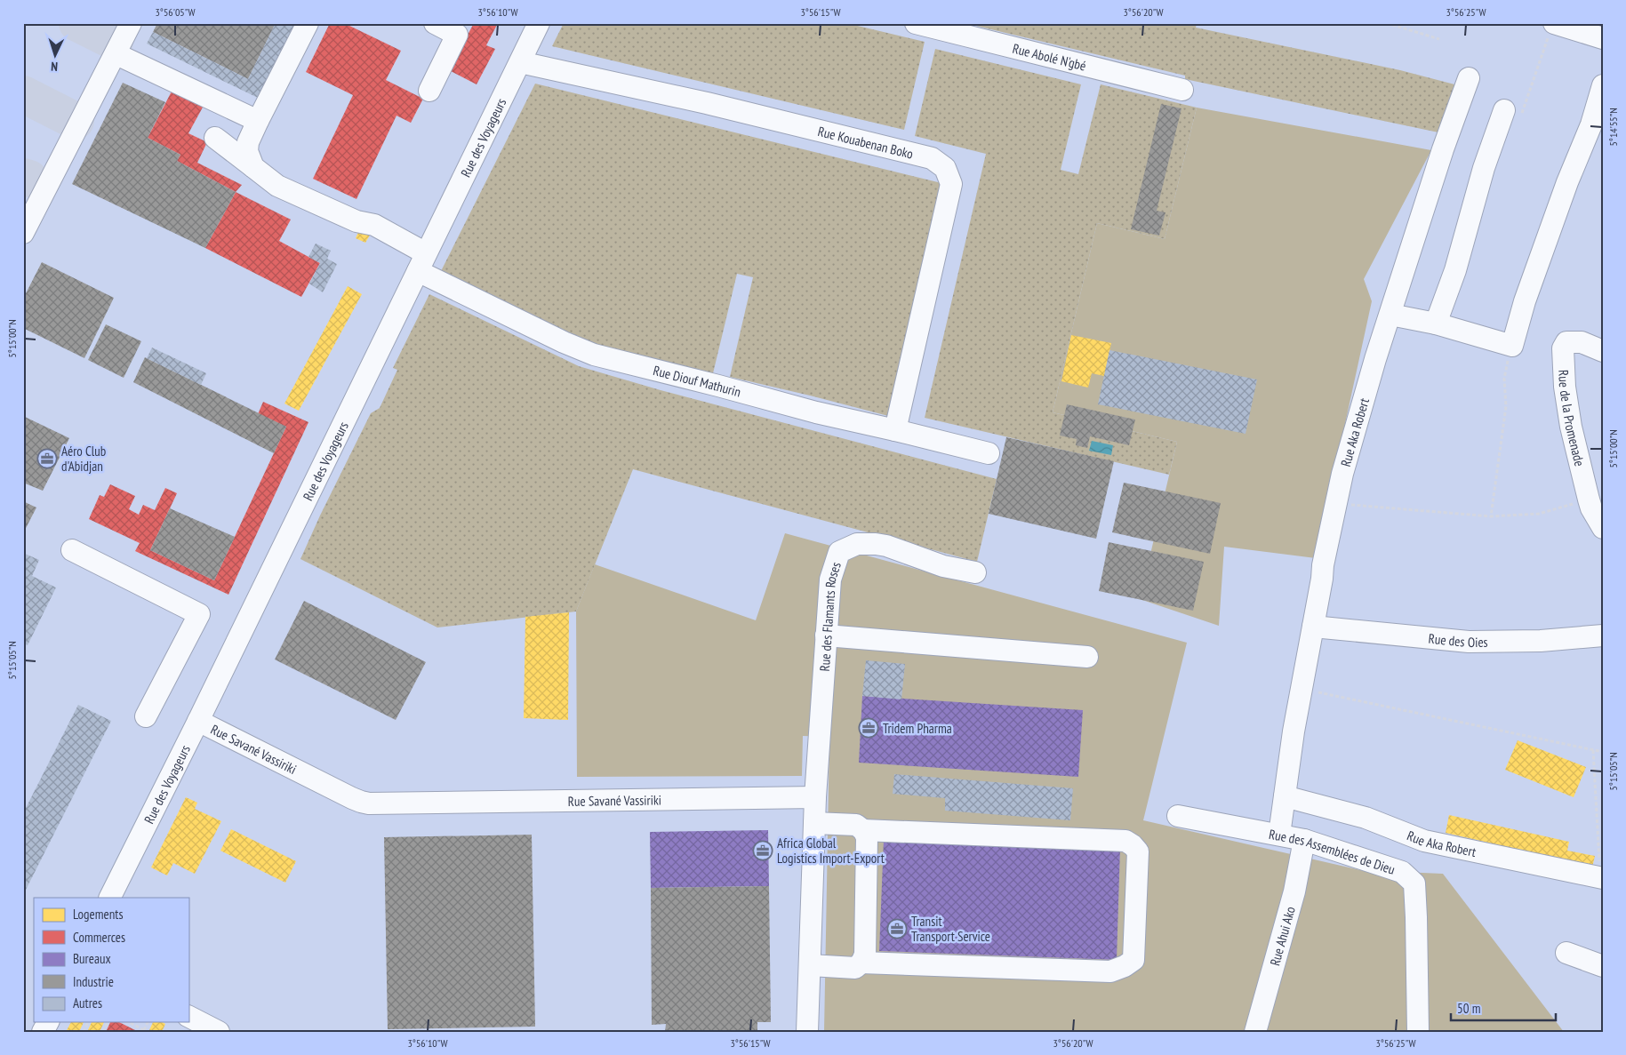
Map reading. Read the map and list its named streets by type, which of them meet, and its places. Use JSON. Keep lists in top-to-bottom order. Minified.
{"streets":{"street":["Rue Abolé N'gbé","Rue des Voyageurs","Rue Kouabenan Boko","Rue Diouf Mathurin","Rue de la Promenade","Rue Aka Robert","Rue des Flamants Roses","Rue des Oies","Rue Savané Vassiriki","Rue des Assemblées de Dieu","Rue Ahui Ako"]},"crossings":[["Rue des Voyageurs","Rue Kouabenan Boko"],["Rue des Voyageurs","Rue Diouf Mathurin"],["Rue des Voyageurs","Rue Savané Vassiriki"],["Rue Kouabenan Boko","Rue Diouf Mathurin"],["Rue Aka Robert","Rue des Oies"],["Rue Aka Robert","Rue des Assemblées de Dieu"],["Rue des Flamants Roses","Rue Savané Vassiriki"],["Rue des Assemblées de Dieu","Rue Ahui Ako"]],"places":{"office":["Aéro Club d'Abidjan","Tridem Pharma","Africa Global Logistics Import-Export","Transit Transport Service"]},"legend":["Logements","Commerces","Bureaux","Industrie","Autres"],"scale_bar":"50 m","north":"bottom","coordinates":["3°56'05\"W","3°56'10\"W","3°56'15\"W","3°56'20\"W","3°56'25\"W","5°14'55\"N","5°15'00\"N","5°15'05\"N"]}
